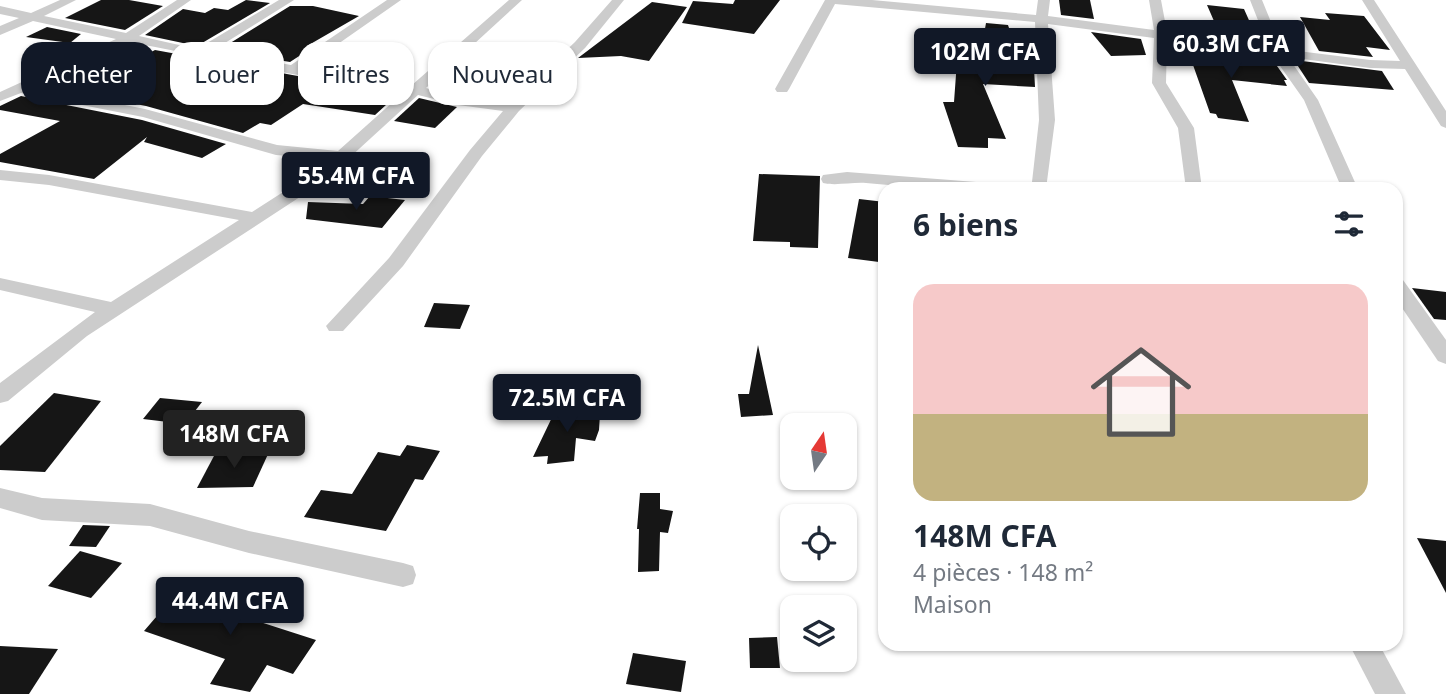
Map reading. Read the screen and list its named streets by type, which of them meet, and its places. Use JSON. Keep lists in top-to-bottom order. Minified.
{"north":"top","page":{"price":["60.3M CFA","102M CFA","55.4M CFA","72.5M CFA","148M CFA","44.4M CFA"],"chip":["Acheter","Louer","Filtres","Nouveau"],"heading":"6 biens","list":[{"name":"148M CFA","note":"4 pièces · 148 m² · Maison"}]}}
